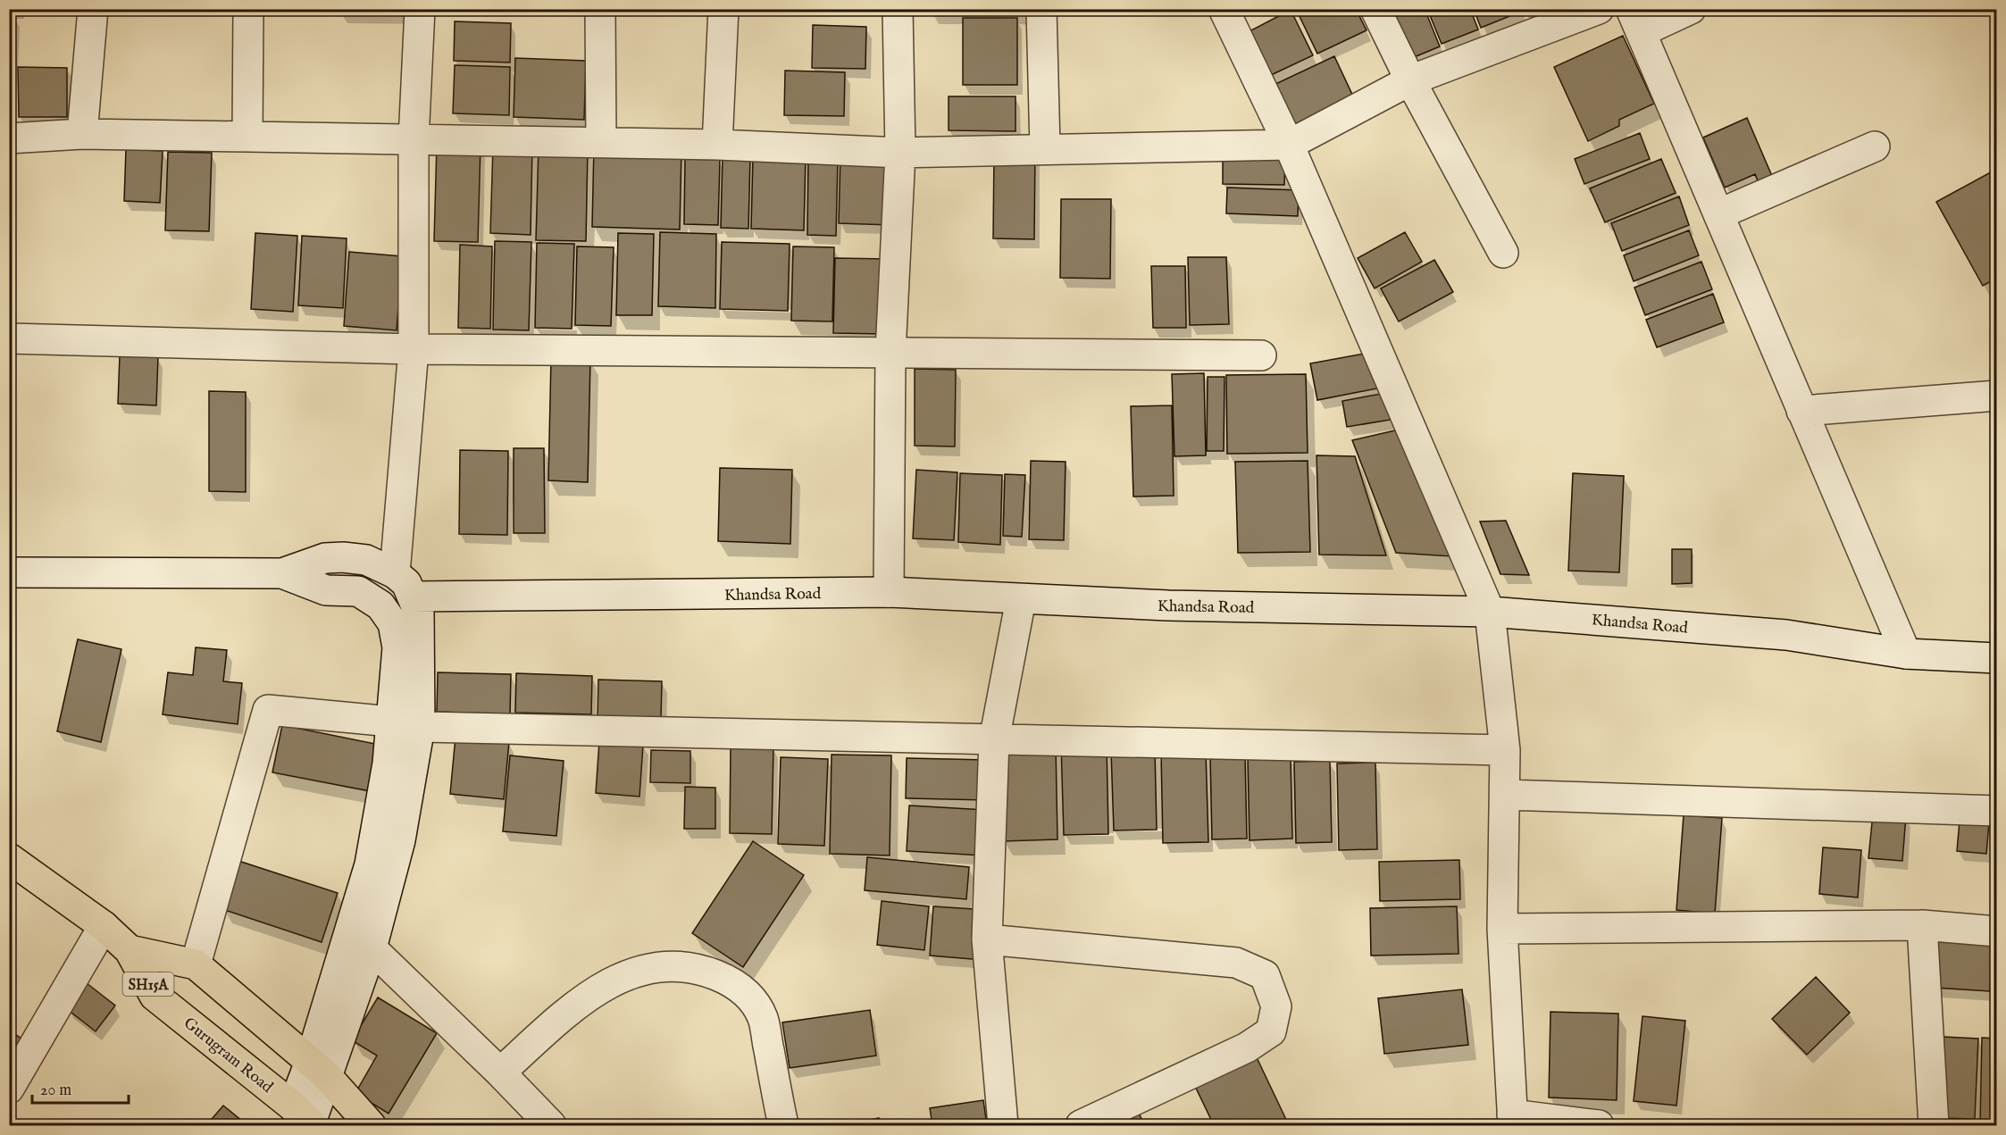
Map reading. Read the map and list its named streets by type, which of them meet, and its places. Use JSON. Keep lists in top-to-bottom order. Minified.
{"streets":{"main road":["SH15A","Gurugram Road"],"street":["Khandsa Road"]},"crossings":[["SH15A","Gurugram Road"]],"scale_bar":"20 m"}
